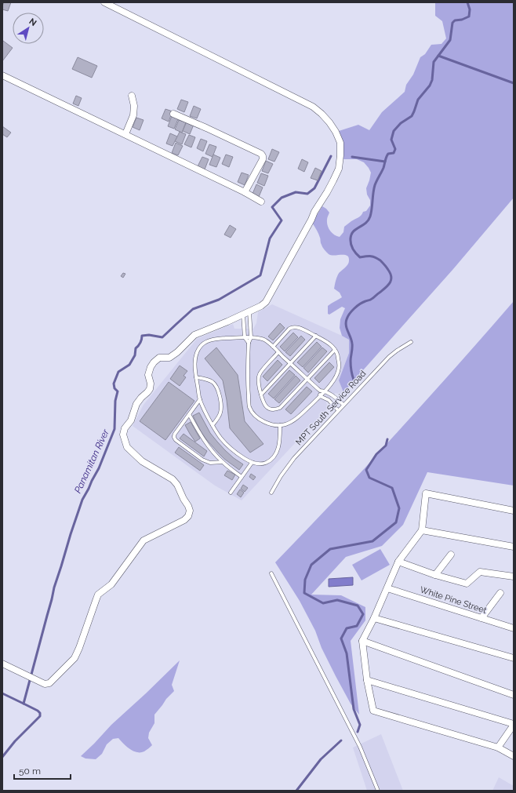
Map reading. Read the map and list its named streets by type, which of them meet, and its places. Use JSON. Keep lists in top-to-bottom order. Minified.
{"streets":{"street":["White Pine Street"],"lane":["MPT South Service Road"]},"water":["Panamitan River"],"scale_bar":"50 m","north":"top right"}
